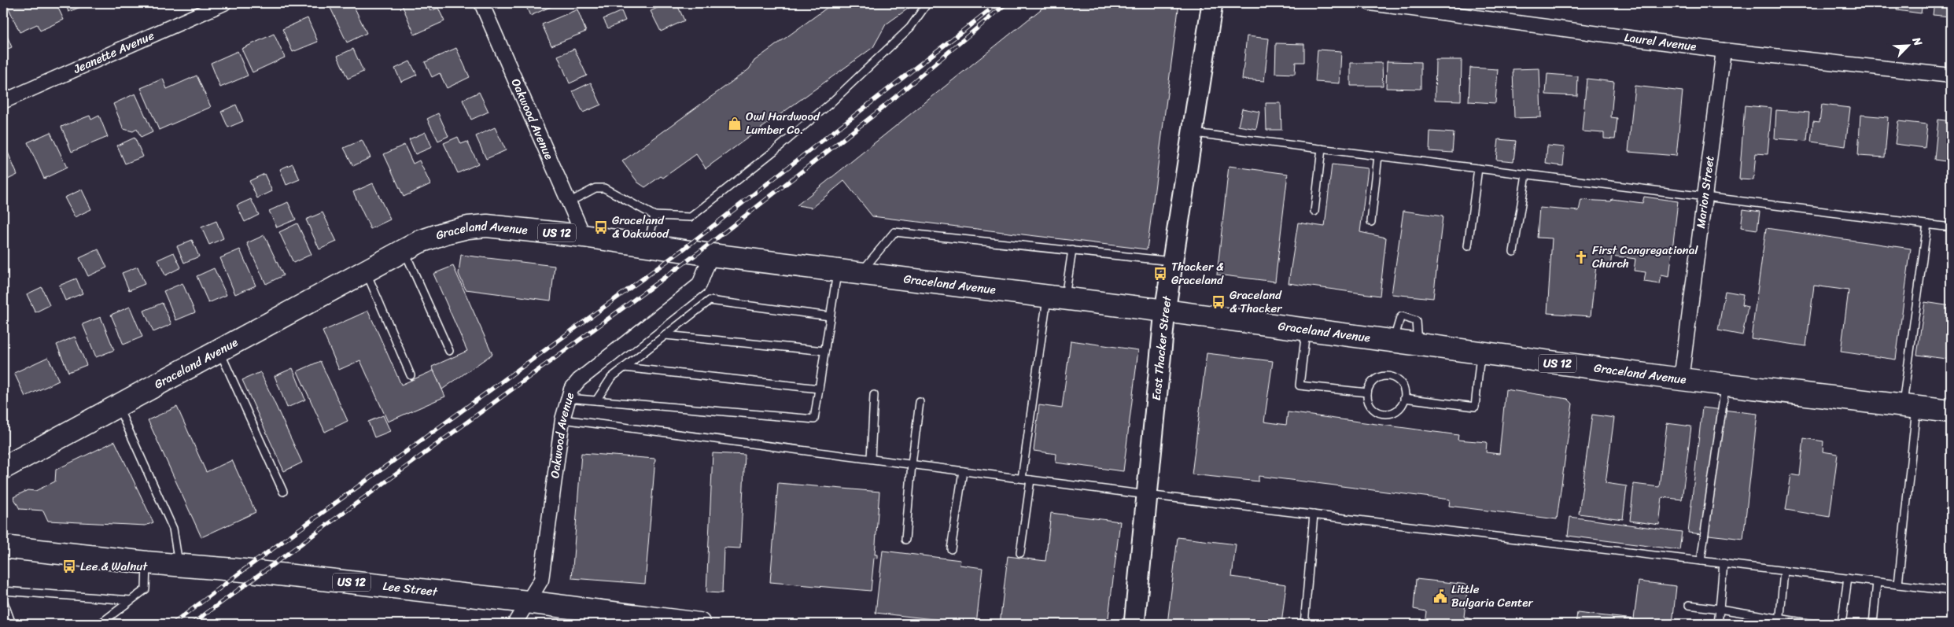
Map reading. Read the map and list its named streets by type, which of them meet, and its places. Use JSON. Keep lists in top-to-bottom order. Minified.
{"streets":{"main road":["US 12","Graceland Avenue","Lee Street"],"street":["Laurel Avenue","Jeanette Avenue","Oakwood Avenue","Marion Street","East Thacker Street"]},"crossings":[["Laurel Avenue","Marion Street"],["Oakwood Avenue","Graceland Avenue"],["Oakwood Avenue","Lee Street"],["Marion Street","Graceland Avenue"],["Graceland Avenue","East Thacker Street"]],"places":{"shop":["Owl Hardwood Lumber Co."],"bus stop":["Graceland & Oakwood","Thacker & Graceland","Graceland & Thacker","Lee & Walnut"],"church":["First Congregational Church"],"public building":["Little Bulgaria Center"]},"north":"top right"}
